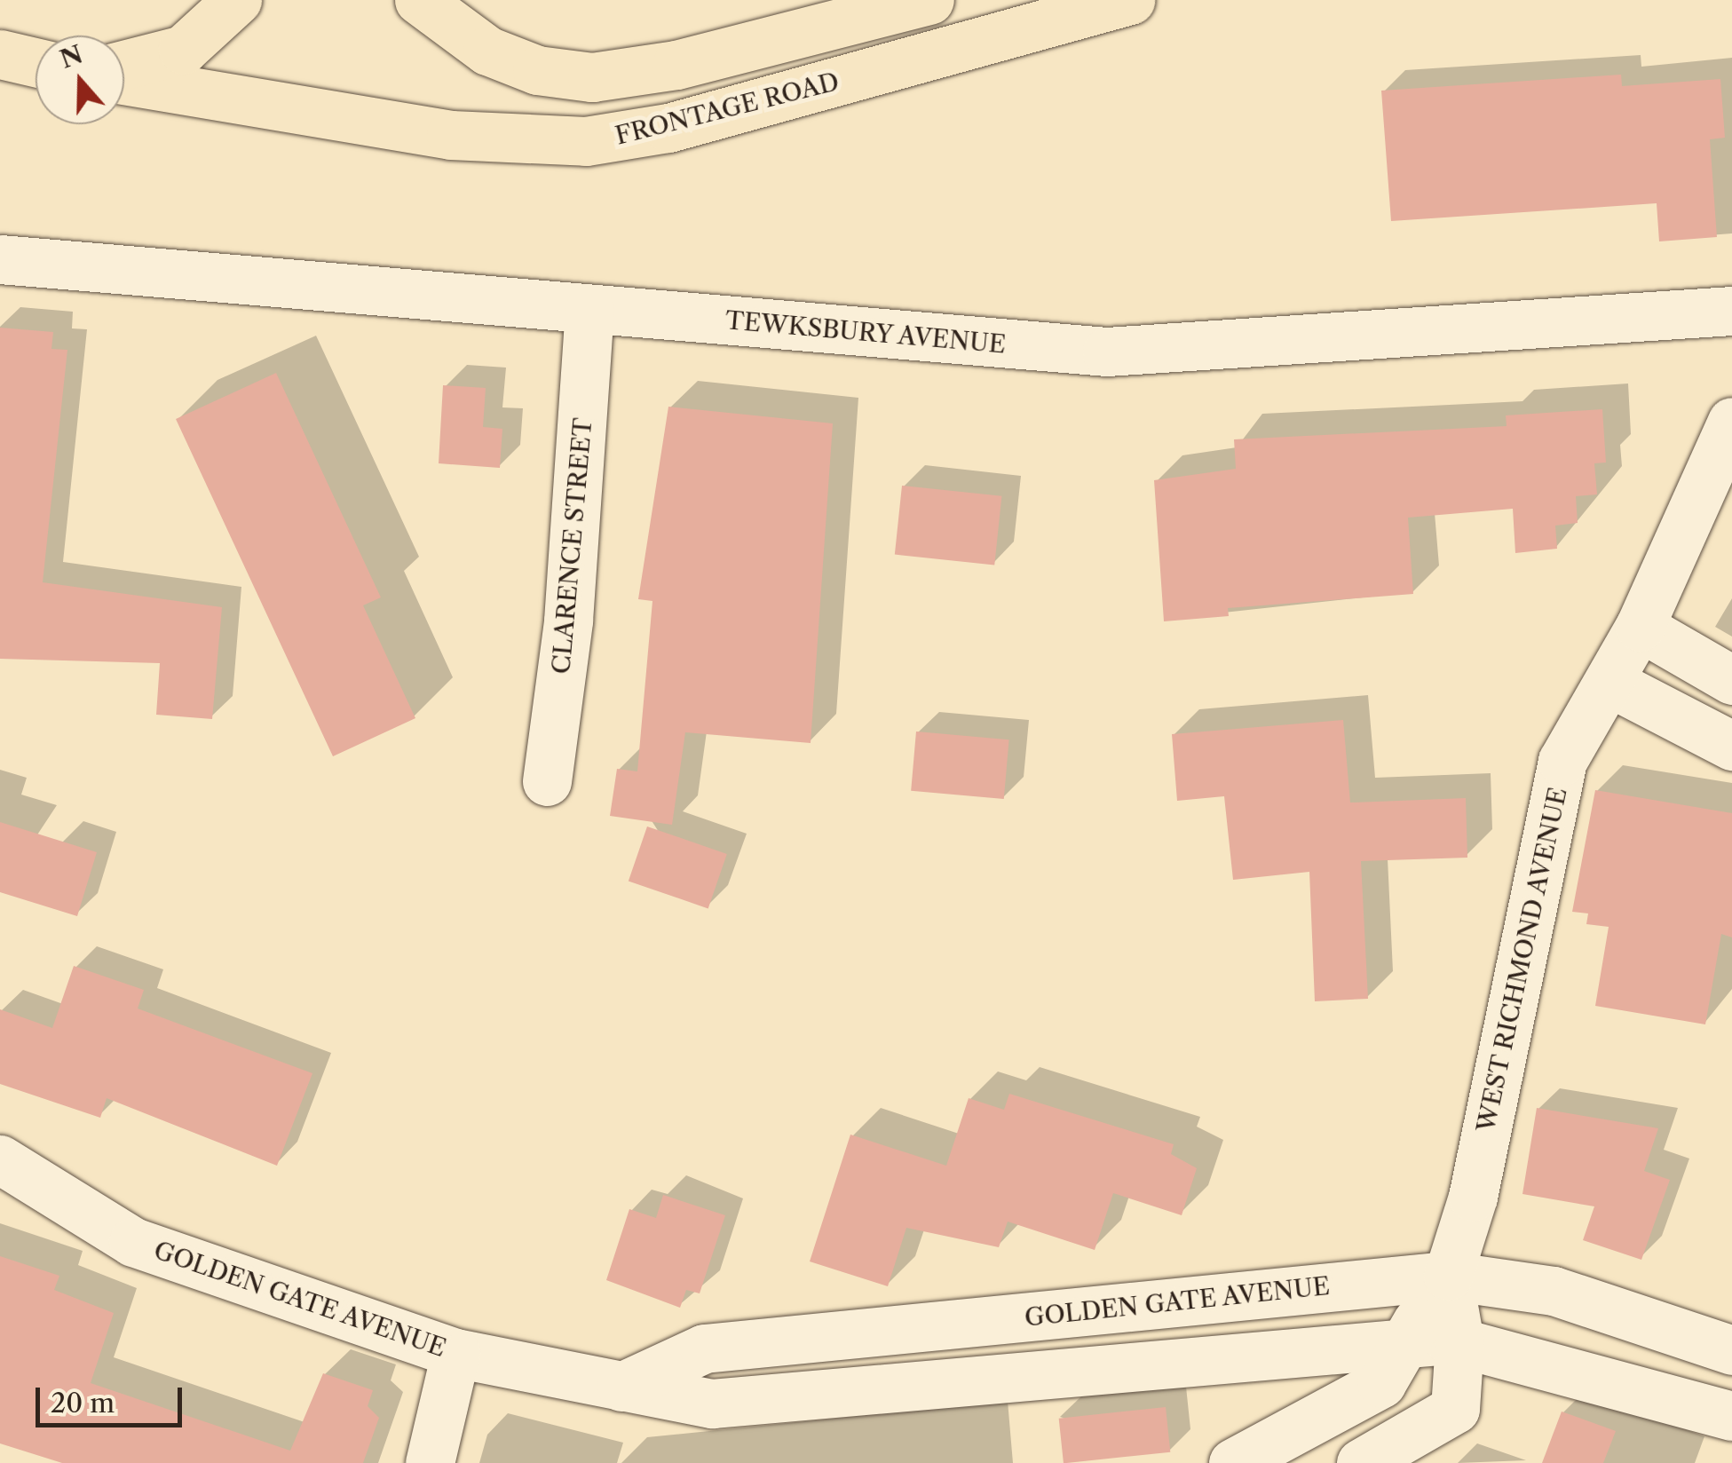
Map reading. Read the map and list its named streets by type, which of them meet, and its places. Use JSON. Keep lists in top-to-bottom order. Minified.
{"streets":{"main road":["FRONTAGE ROAD"],"street":["TEWKSBURY AVENUE","CLARENCE STREET","WEST RICHMOND AVENUE","GOLDEN GATE AVENUE"]},"crossings":[["TEWKSBURY AVENUE","CLARENCE STREET"],["WEST RICHMOND AVENUE","GOLDEN GATE AVENUE"]],"scale_bar":"20 m","north":"top"}
